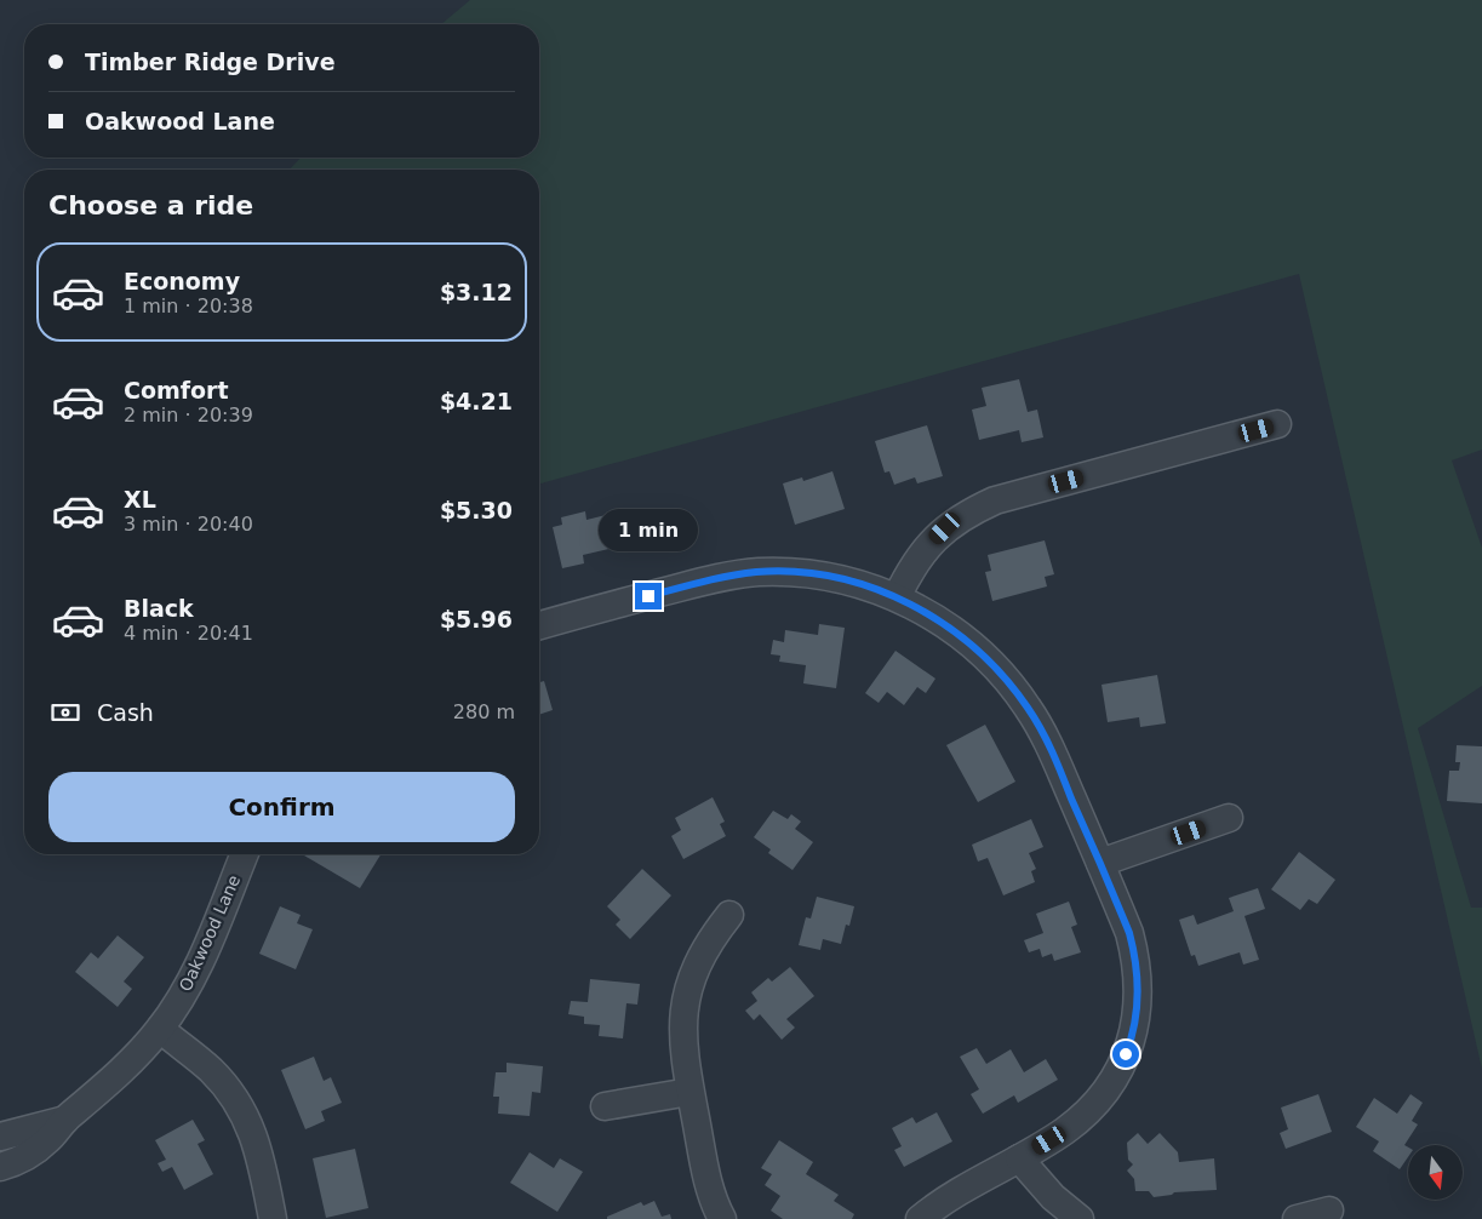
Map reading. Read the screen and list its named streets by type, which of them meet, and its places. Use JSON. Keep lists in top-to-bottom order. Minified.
{"streets":{"street":["Oakwood Lane"]},"north":"bottom","page":{"banner":["Timber Ridge Drive","Oakwood Lane"],"heading":"Choose a ride","list":[{"name":"Economy","note":"1 min · 20:38","value":"$3.12"},{"name":"Comfort","note":"2 min · 20:39","value":"$4.21"},{"name":"XL","note":"3 min · 20:40","value":"$5.30"},{"name":"Black","note":"4 min · 20:41","value":"$5.96"}],"bubble":"1 min","pay":["Cash","280 m"],"buttons":"Confirm"}}
